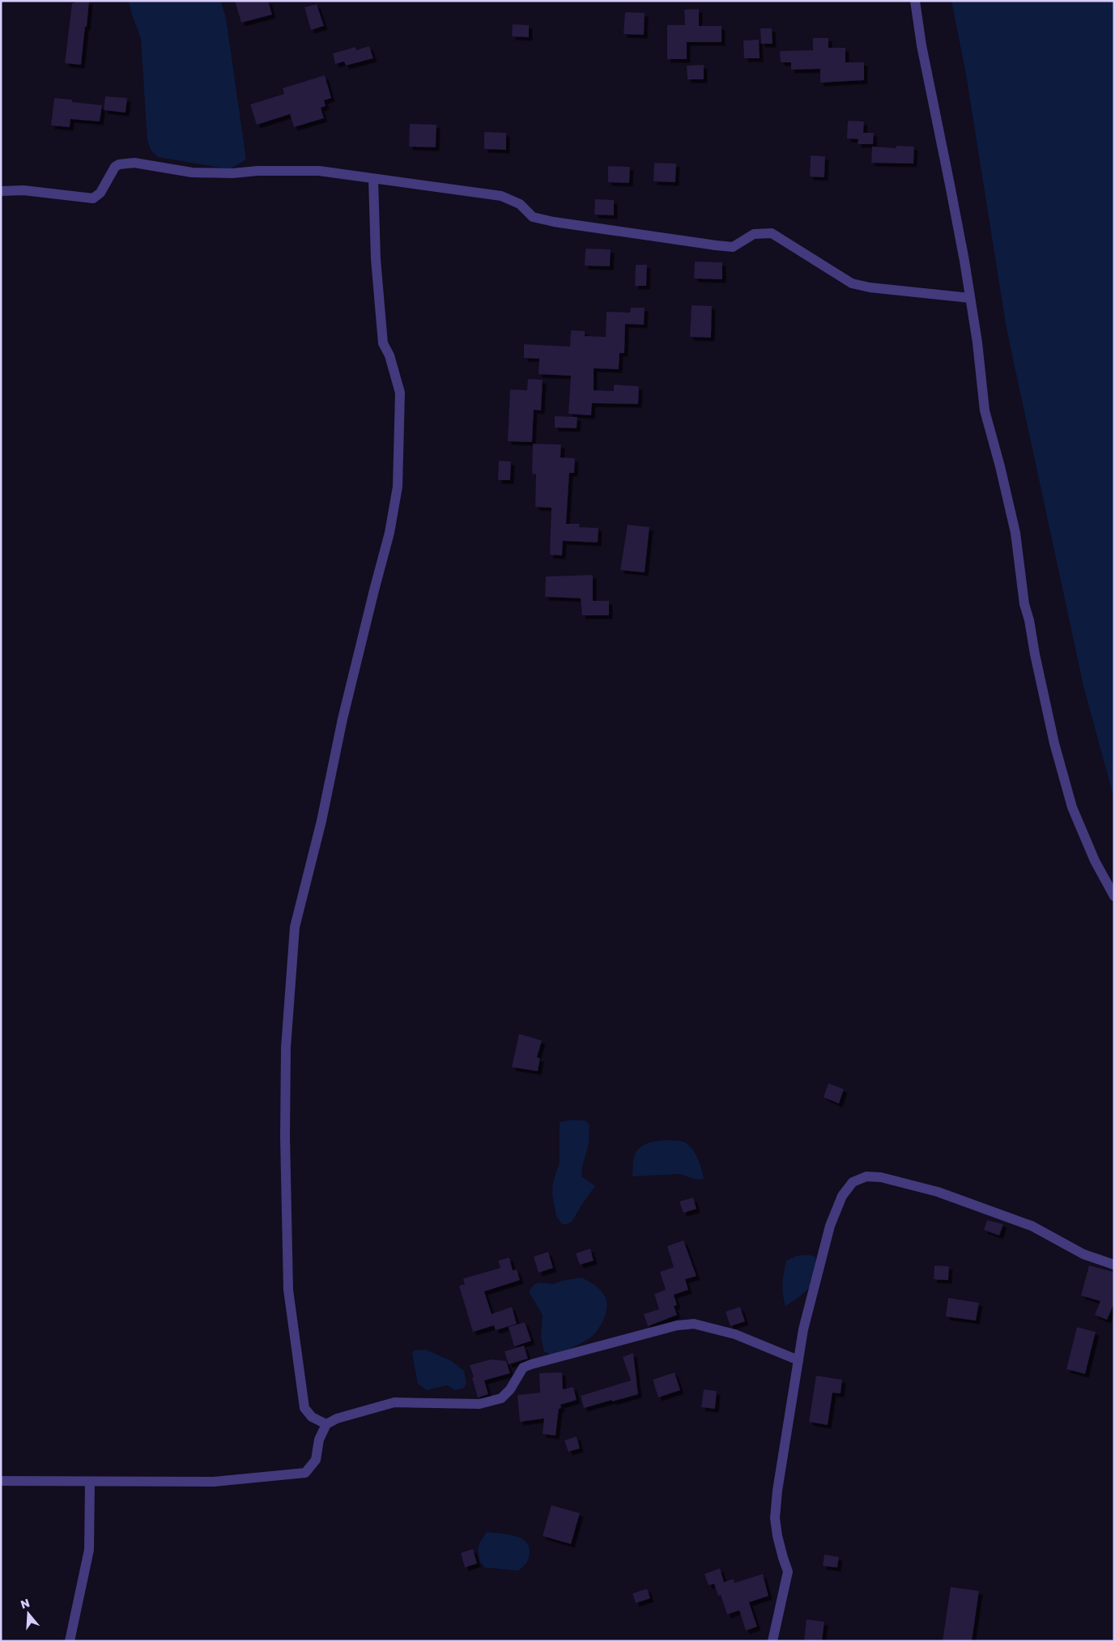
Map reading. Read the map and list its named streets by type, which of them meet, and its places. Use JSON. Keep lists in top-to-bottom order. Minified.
{"north":"top"}
